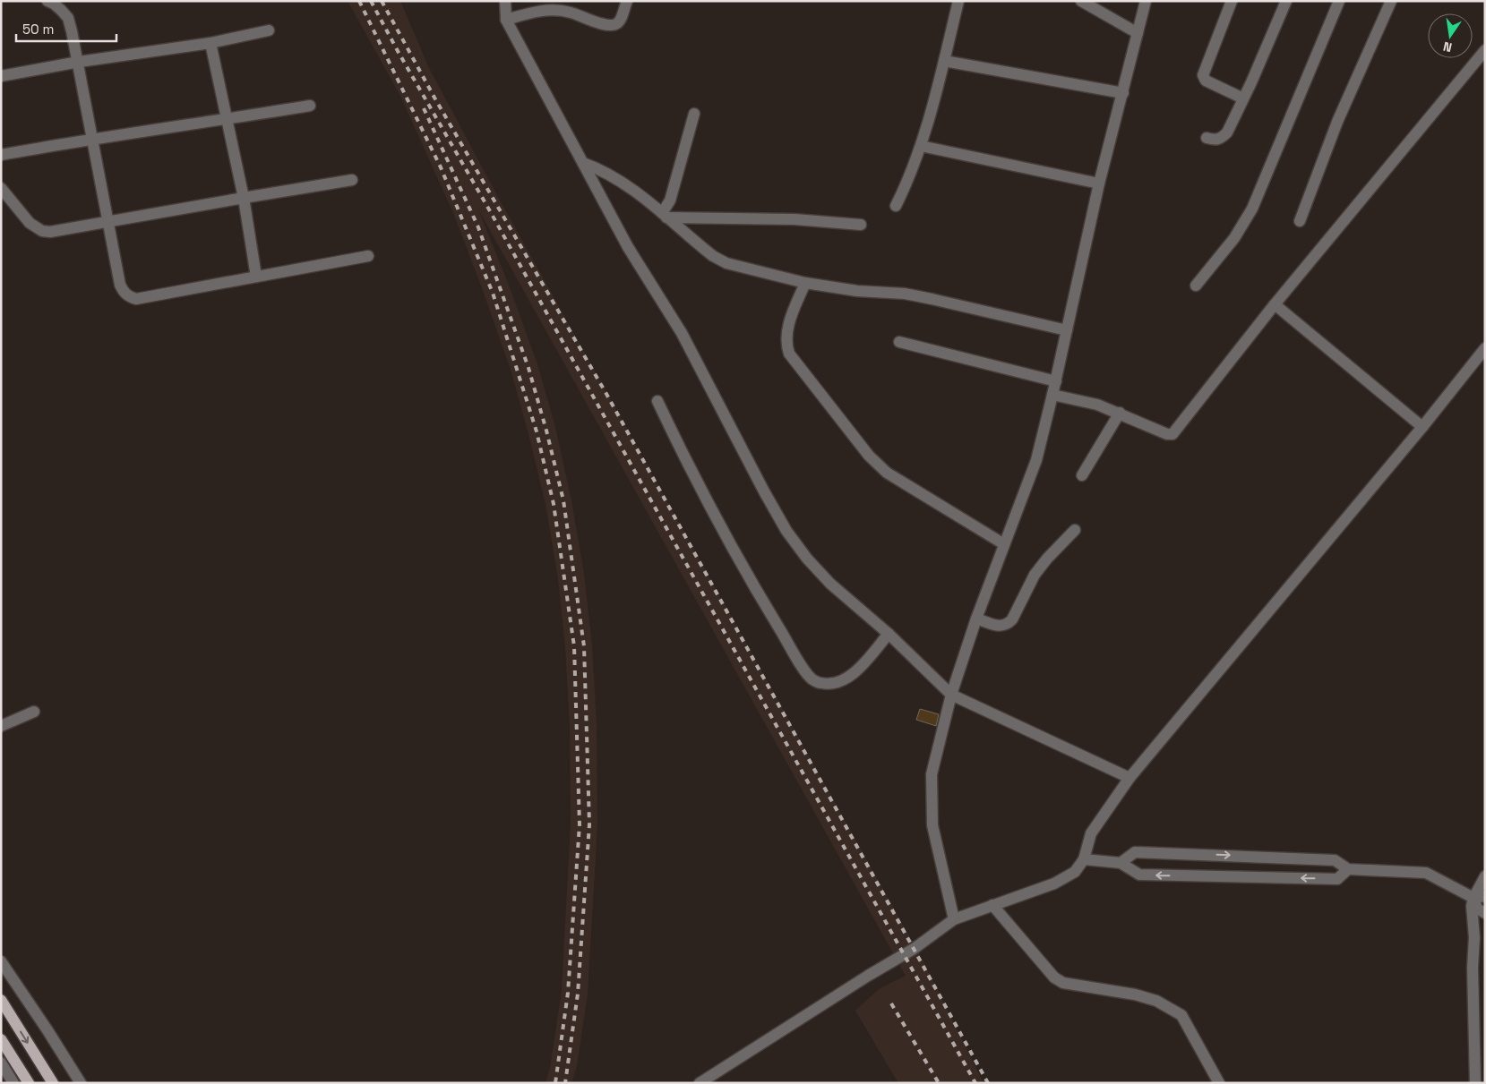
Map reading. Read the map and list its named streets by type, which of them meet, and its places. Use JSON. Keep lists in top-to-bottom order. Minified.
{"scale_bar":"50 m","north":"bottom"}
